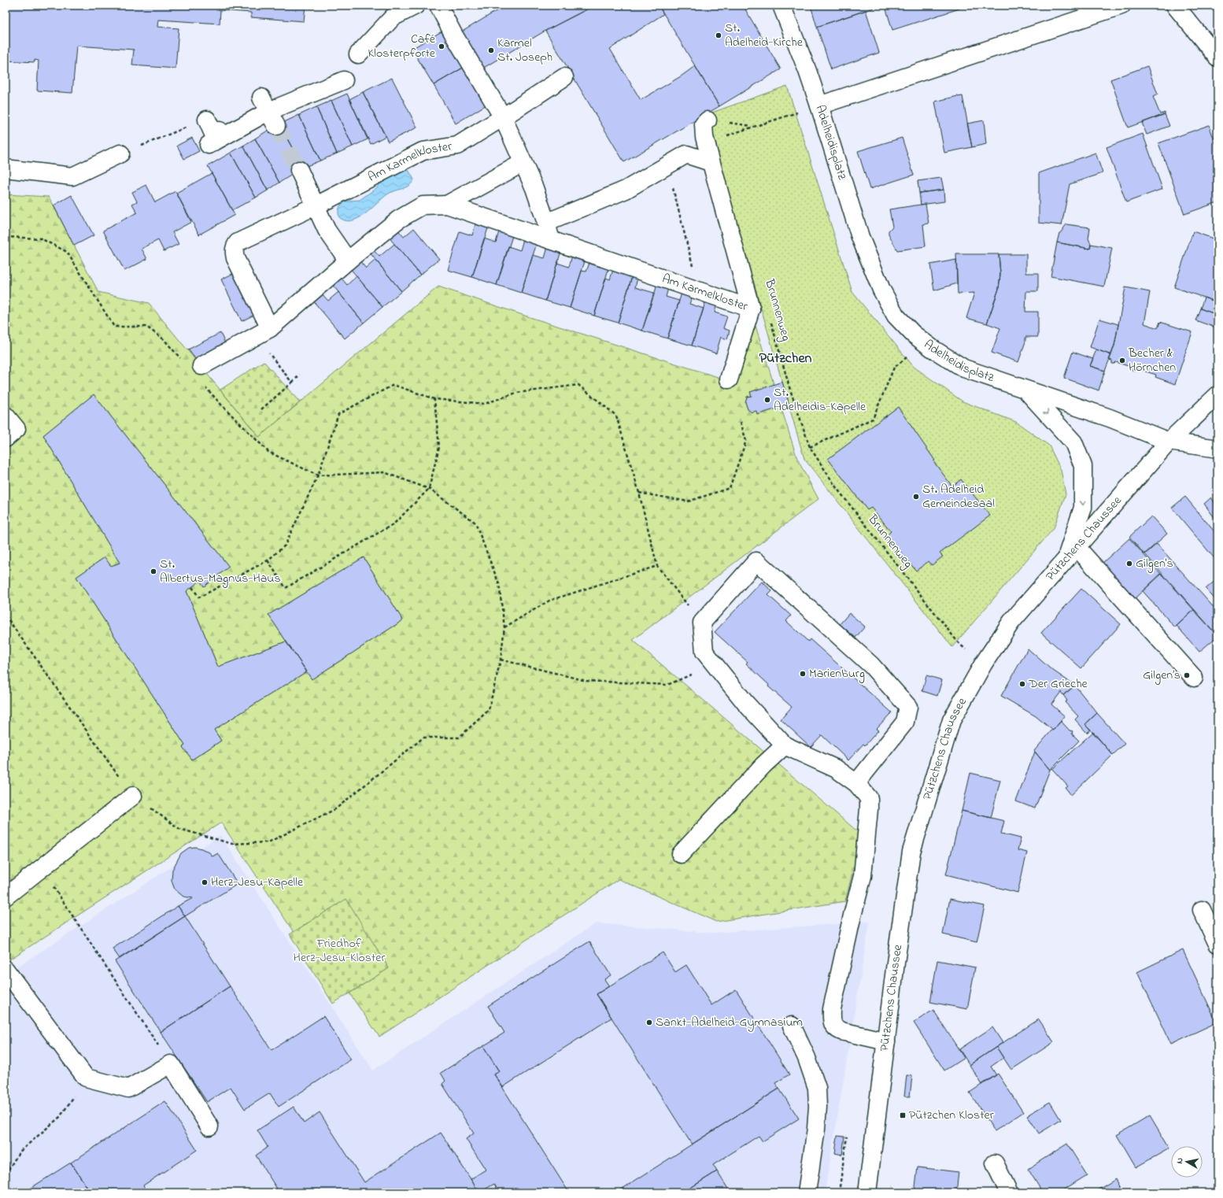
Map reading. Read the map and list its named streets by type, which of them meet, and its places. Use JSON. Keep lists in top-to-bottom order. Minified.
{"streets":{"street":["Adelheidisplatz","Am Karmelkloster","Pützchens Chaussee"],"path":["Brunnenweg"]},"crossings":[["Adelheidisplatz","Pützchens Chaussee"],["Brunnenweg","Pützchens Chaussee"]],"districts":["Pützchen"],"parks":["Friedhof Herz-Jesu-Kloster"],"places":{"other":["St. Adelheid-Kirche","Café Klosterpforte","Karmel St. Joseph","Becher & Hörnchen","St. Adelheidis-Kapelle","St. Adelheid Gemeindesaal","Gilgen's","St. Albertus-Magnus-Haus","Marienburg","Gilgen’s","Der Grieche","Herz-Jesu-Kapelle","Sankt-Adelheid-Gymnasium"],"transit":["Pützchen Kloster"]},"north":"left"}
